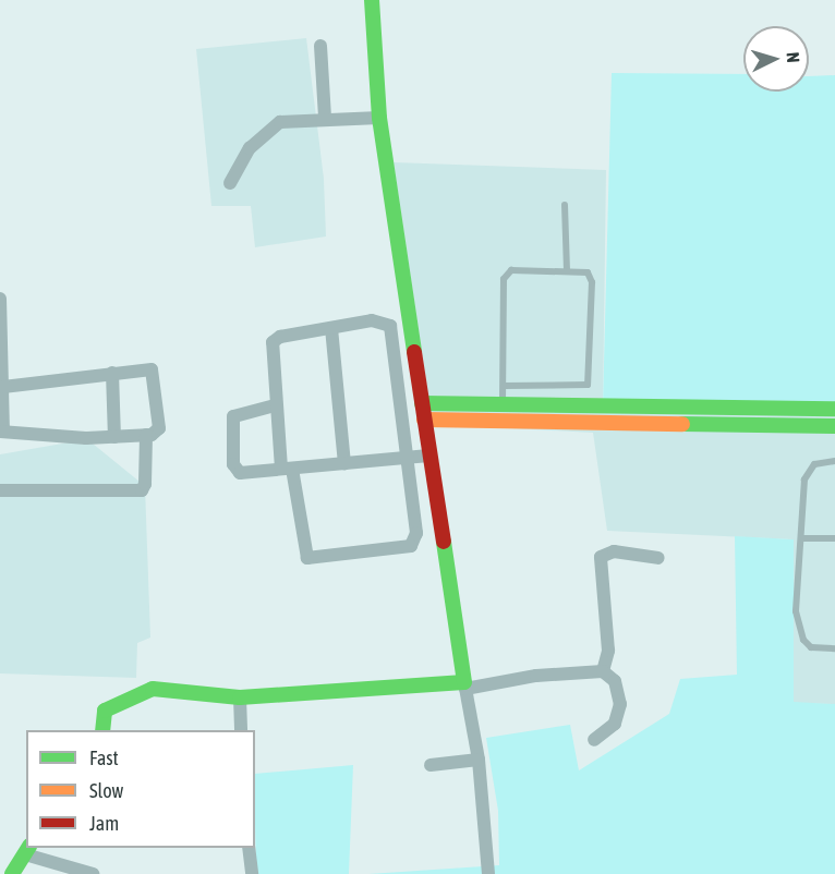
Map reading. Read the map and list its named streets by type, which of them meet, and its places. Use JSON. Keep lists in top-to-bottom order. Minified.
{"legend":["Fast","Slow","Jam"],"north":"right"}
